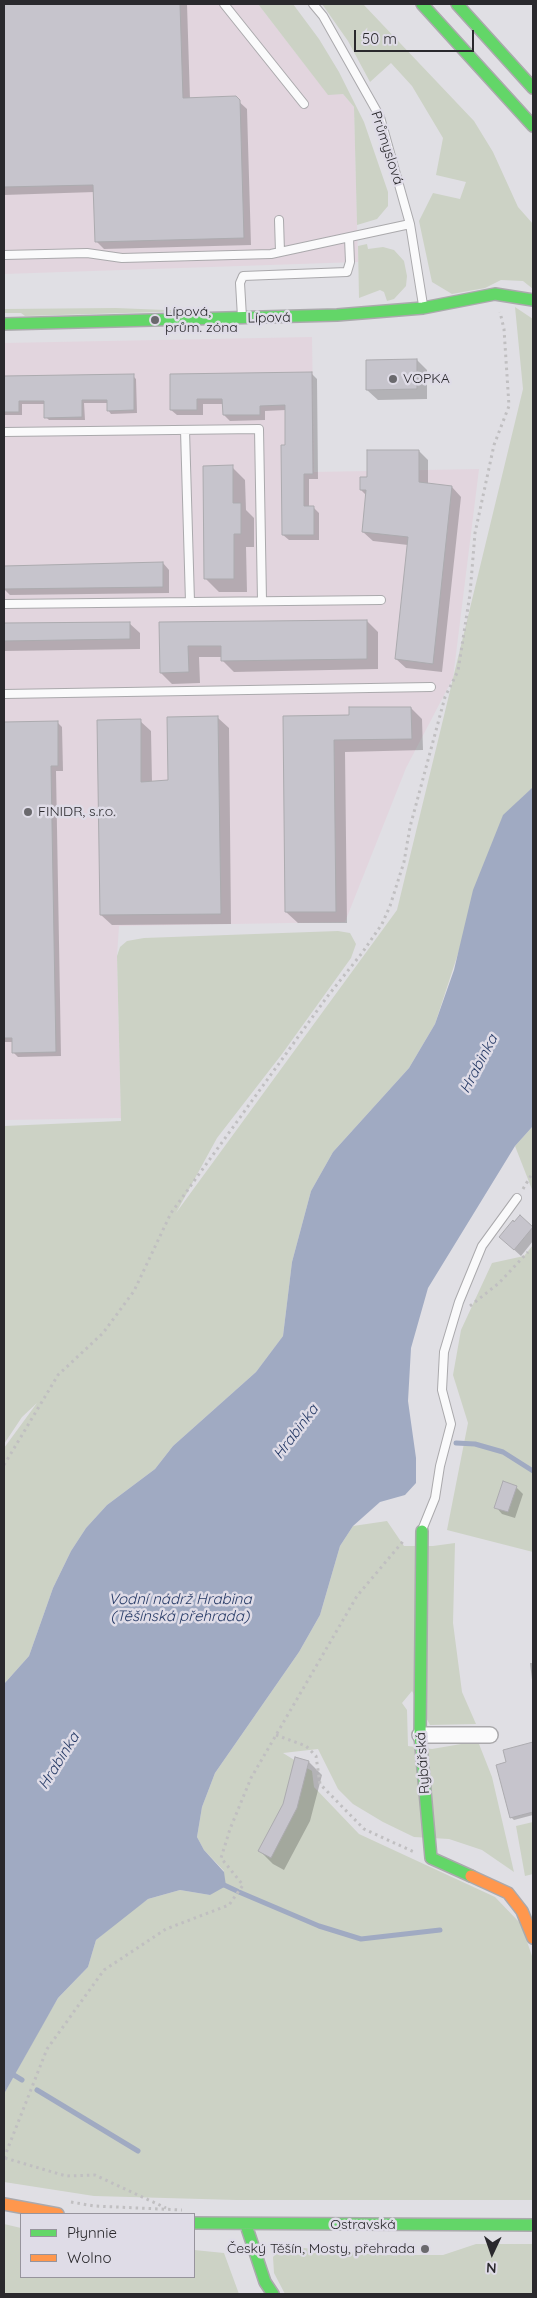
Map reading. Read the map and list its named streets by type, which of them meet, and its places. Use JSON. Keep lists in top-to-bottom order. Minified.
{"streets":{"main road":["Lípová","Rybářská","Ostravská"],"lane":["Průmyslová"]},"crossings":[["Průmyslová","Lípová"]],"water":["Hrabinka","Vodní nádrž Hrabina (Těšínská přehrada)"],"places":["Lípová, prům. zóna","VOPKA","FINIDR, s.r.o.","Český Těšín, Mosty, přehrada"],"legend":["Płynnie","Wolno"],"scale_bar":"50 m","north":"bottom"}
